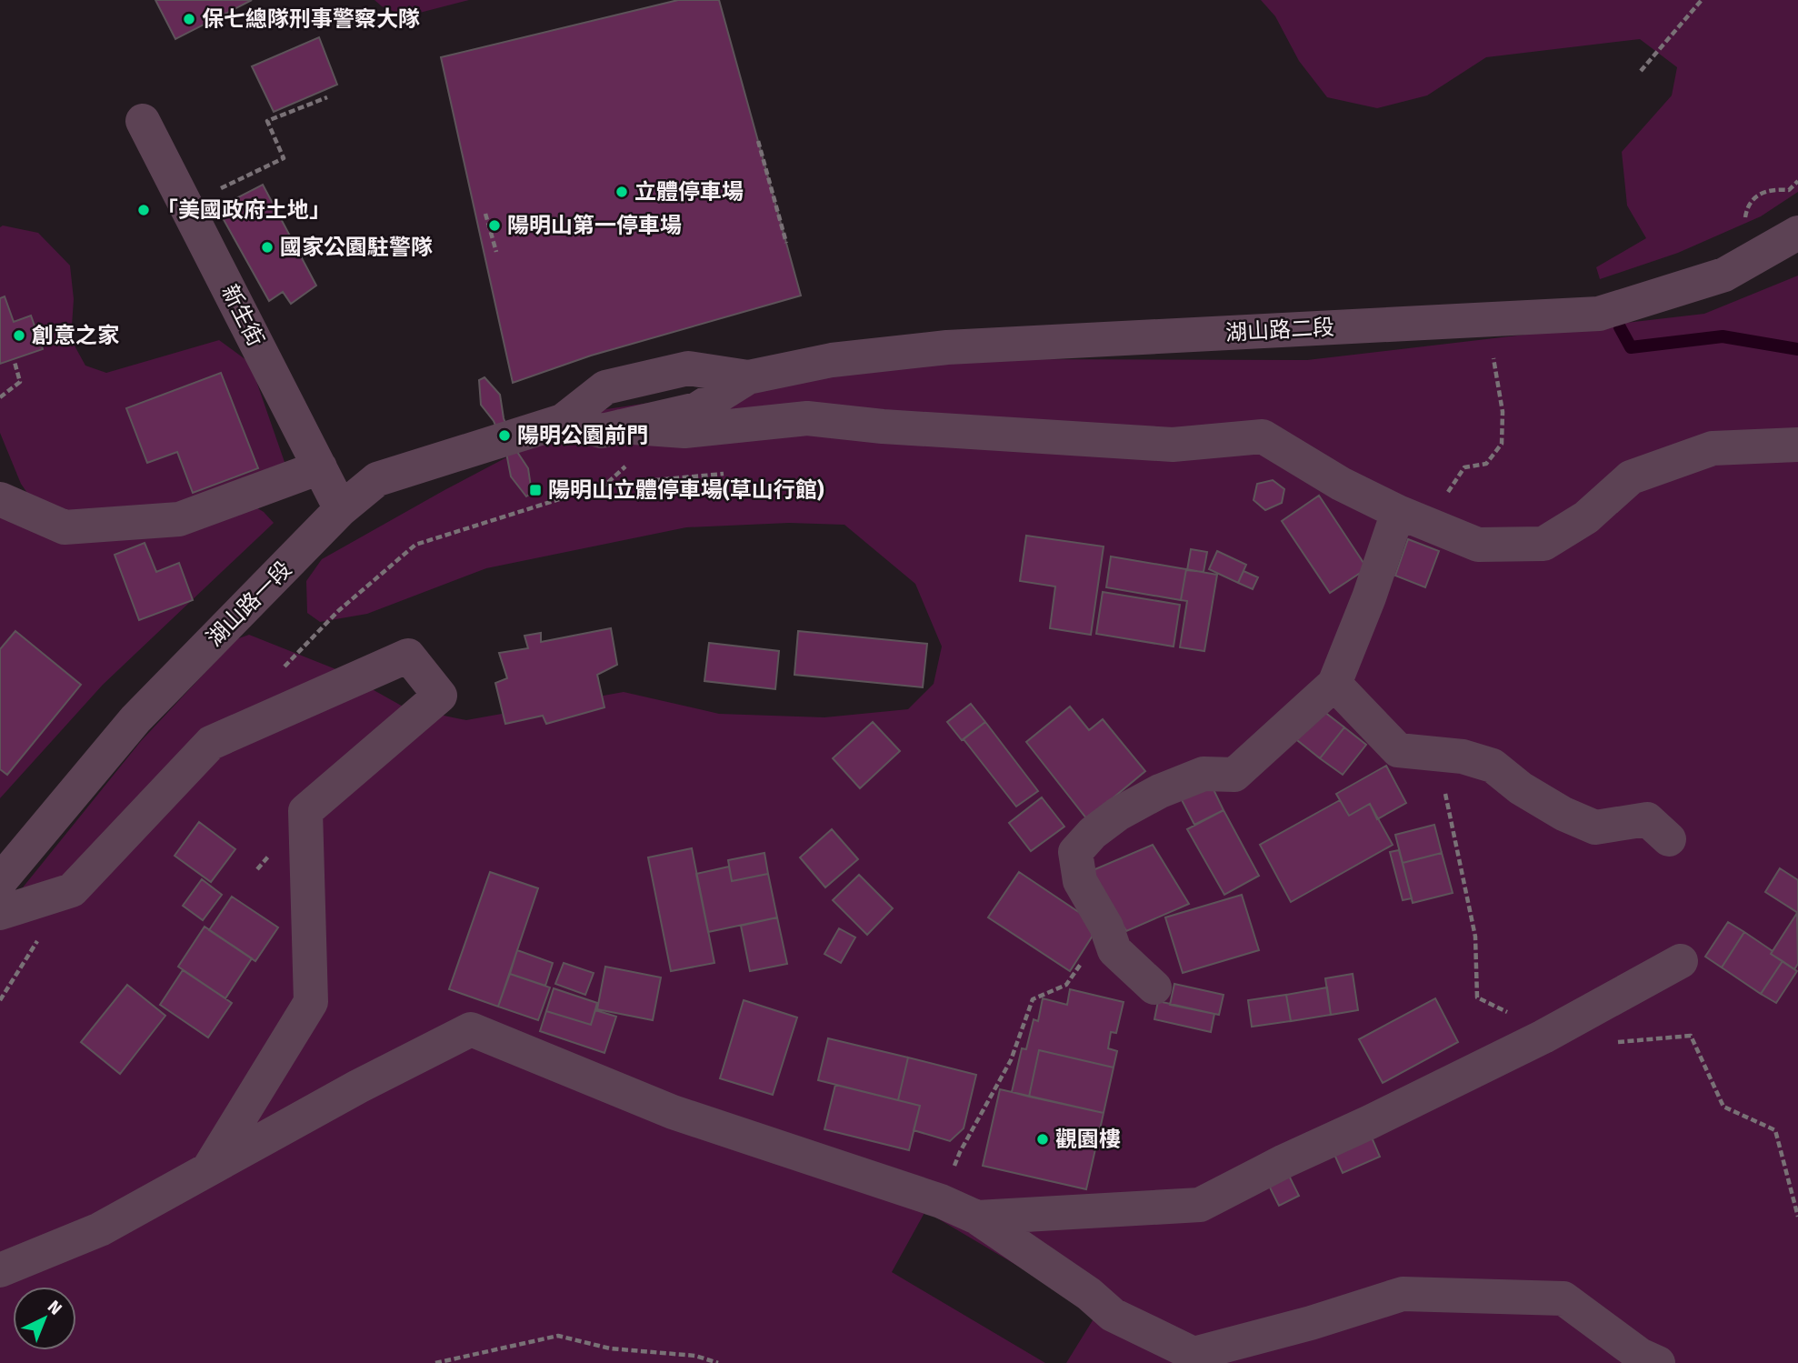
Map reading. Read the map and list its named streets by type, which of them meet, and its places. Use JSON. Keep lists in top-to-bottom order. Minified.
{"streets":{"street":["新生街","湖山路二段","湖山路一段"]},"crossings":[["新生街","湖山路一段"],["湖山路二段","湖山路一段"]],"places":{"other":["保七總隊刑事警察大隊","立體停車場","「美國政府土地」","陽明山第一停車場","國家公園駐警隊","創意之家","陽明公園前門","觀園樓"],"transit":["陽明山立體停車場(草山行館)"]},"north":"top right"}
